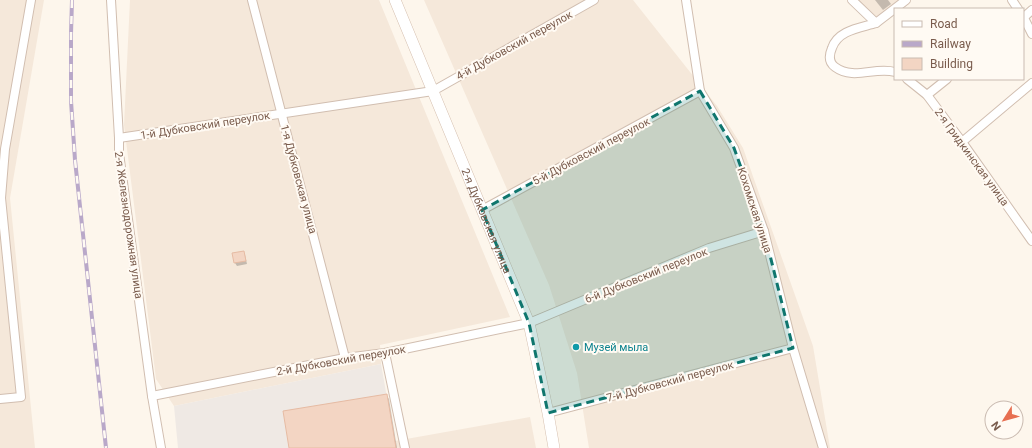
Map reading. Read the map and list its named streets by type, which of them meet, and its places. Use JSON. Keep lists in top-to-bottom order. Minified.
{"streets":{"main road":["2-я Дубковская улица"],"street":["4-й Дубковский переулок","1-й Дубковский переулок","5-й Дубковский переулок","2-я Гридкинская улица","1-я Дубковская улица","Кохомская улица","2-я Железнодорожная улица","6-й Дубковский переулок","2-й Дубковский переулок","7-й Дубковский переулок"]},"crossings":[["4-й Дубковский переулок","1-й Дубковский переулок"],["4-й Дубковский переулок","2-я Дубковская улица"],["1-й Дубковский переулок","1-я Дубковская улица"],["1-й Дубковский переулок","2-я Дубковская улица"],["1-й Дубковский переулок","2-я Железнодорожная улица"],["5-й Дубковский переулок","Кохомская улица"],["5-й Дубковский переулок","2-я Дубковская улица"],["1-я Дубковская улица","2-й Дубковский переулок"],["Кохомская улица","6-й Дубковский переулок"],["Кохомская улица","7-й Дубковский переулок"],["2-я Дубковская улица","6-й Дубковский переулок"],["2-я Дубковская улица","2-й Дубковский переулок"],["2-я Дубковская улица","7-й Дубковский переулок"],["2-я Железнодорожная улица","2-й Дубковский переулок"],["6-й Дубковский переулок","2-й Дубковский переулок"]],"places":["Музей мыла"],"legend":["Road","Railway","Building"],"north":"bottom left"}
